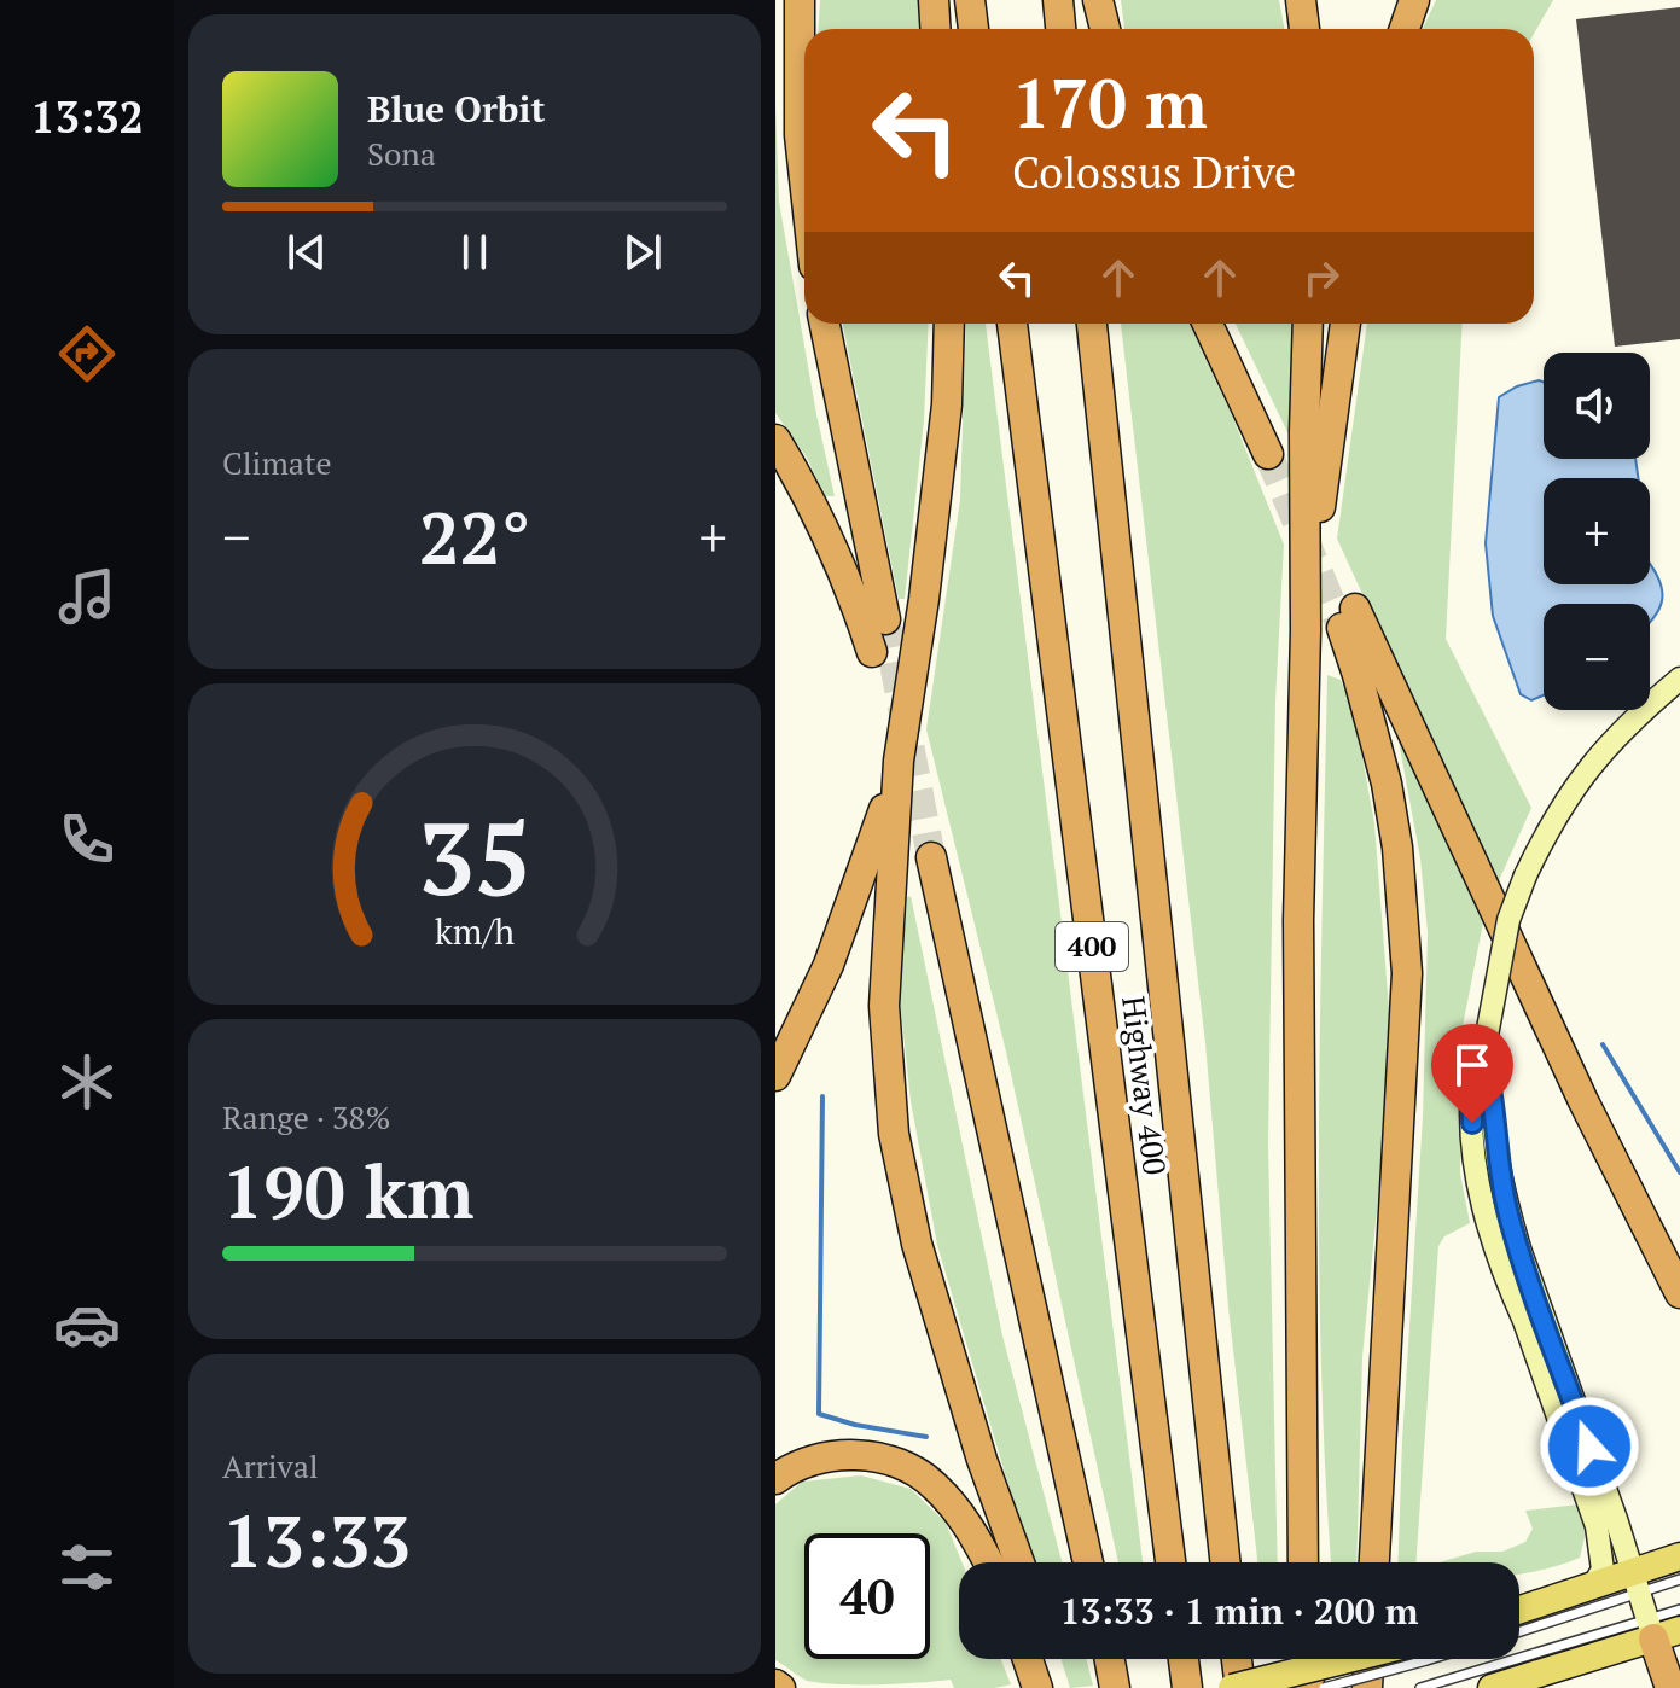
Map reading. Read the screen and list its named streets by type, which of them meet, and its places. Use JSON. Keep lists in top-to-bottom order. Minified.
{"streets":{"highway":["400","Highway 400"]},"page":{"tabs":"13:32","turn":["170 m","Colossus Drive"],"song":["Blue Orbit","Sona"],"tile":["Climate",["Range · 38%","190 km"],["Arrival","13:33"]],"map_buttons":["+","−"],"heat":["−","22°","+"],"limit":"40","trip":"13:33 · 1 min · 200 m","gauge":["35","km/h"]}}
